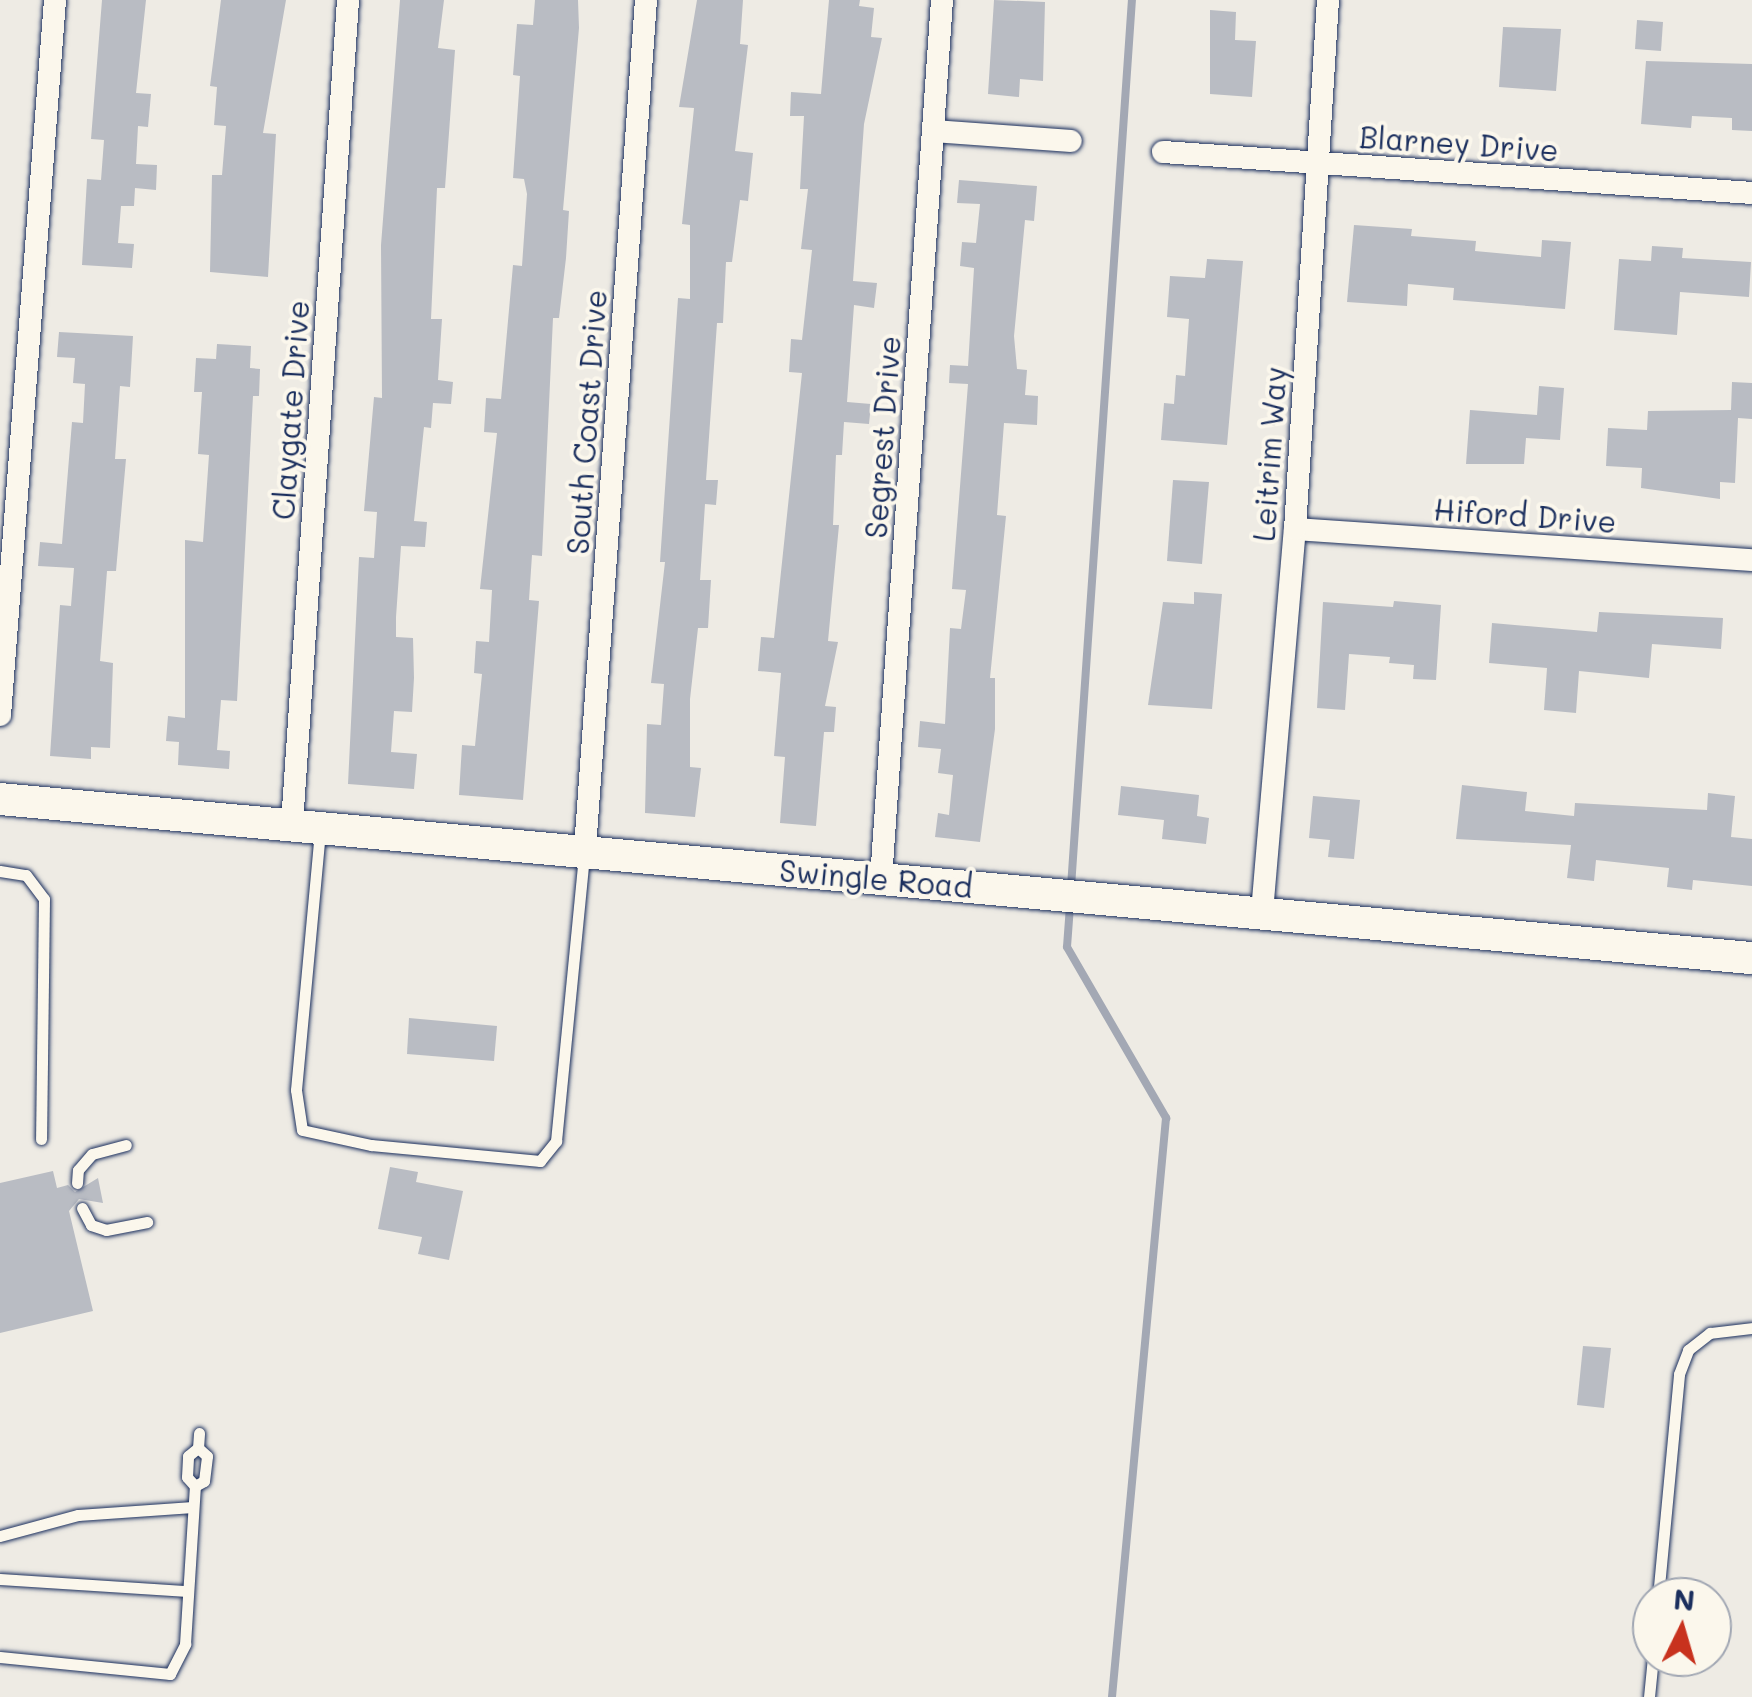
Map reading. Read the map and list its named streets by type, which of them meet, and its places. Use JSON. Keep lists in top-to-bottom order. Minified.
{"streets":{"street":["Blarney Drive","Claygate Drive","South Coast Drive","Segrest Drive","Leitrim Way","Hiford Drive","Swingle Road"]},"crossings":[["Blarney Drive","Leitrim Way"],["Claygate Drive","Swingle Road"],["South Coast Drive","Swingle Road"],["Segrest Drive","Swingle Road"],["Leitrim Way","Hiford Drive"],["Leitrim Way","Swingle Road"]],"north":"top"}
